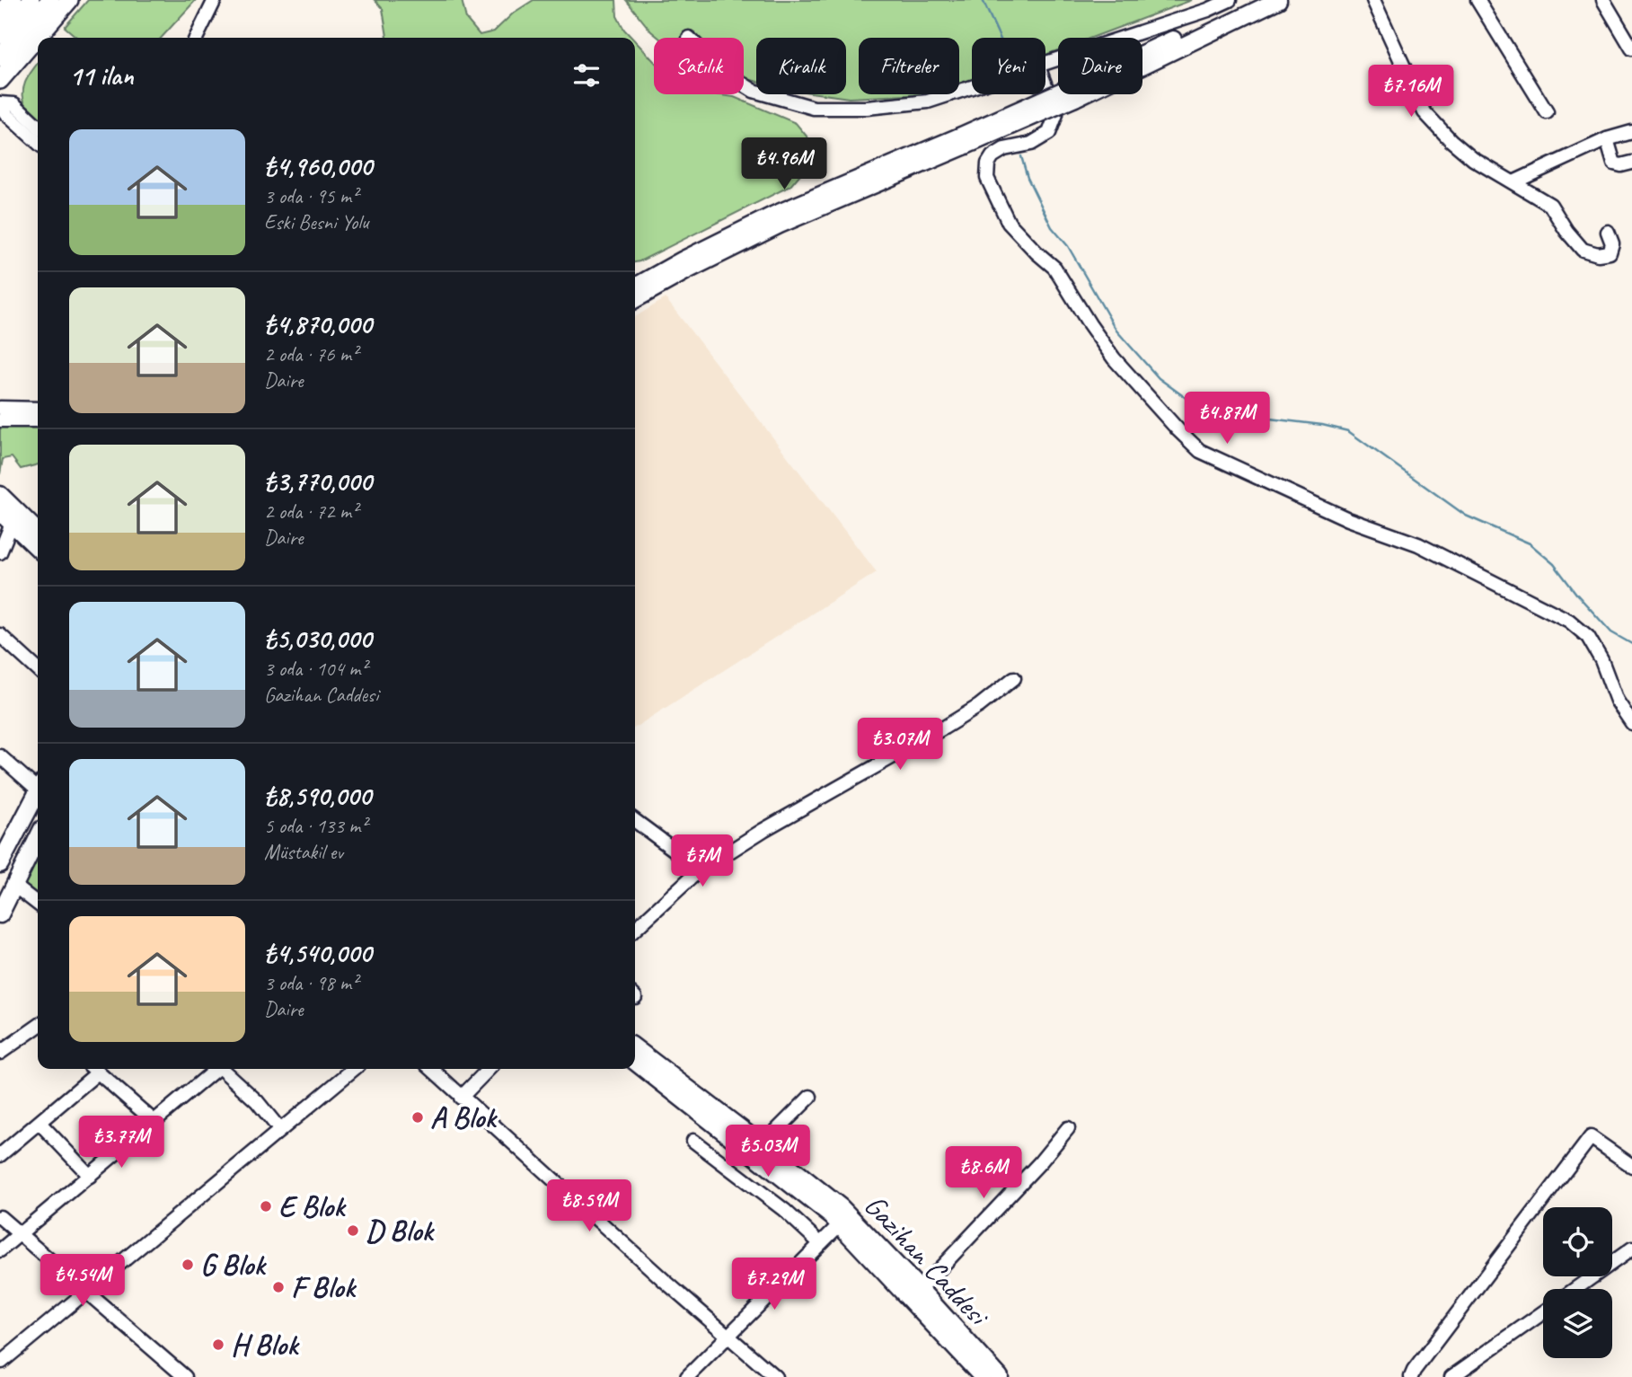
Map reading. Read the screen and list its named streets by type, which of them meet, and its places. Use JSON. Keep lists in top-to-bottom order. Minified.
{"streets":{"main road":["Gazihan Caddesi"]},"places":["A Blok","E Blok","D Blok","G Blok","F Blok","H Blok"],"page":{"chip":["Satılık","Kiralık","Filtreler","Yeni","Daire"],"heading":"11 ilan","price":["₺7.16M","₺4.96M","₺4.87M","₺3.07M","₺7M","₺3.77M","₺5.03M","₺8.6M","₺8.59M","₺4.54M","₺7.29M"],"list":[{"name":"₺4,960,000","note":"3 oda · 95 m² · Eski Besni Yolu"},{"name":"₺4,870,000","note":"2 oda · 76 m² · Daire"},{"name":"₺3,770,000","note":"2 oda · 72 m² · Daire"},{"name":"₺5,030,000","note":"3 oda · 104 m² · Gazihan Caddesi"},{"name":"₺8,590,000","note":"5 oda · 133 m² · Müstakil ev"},{"name":"₺4,540,000","note":"3 oda · 98 m² · Daire"}]}}
